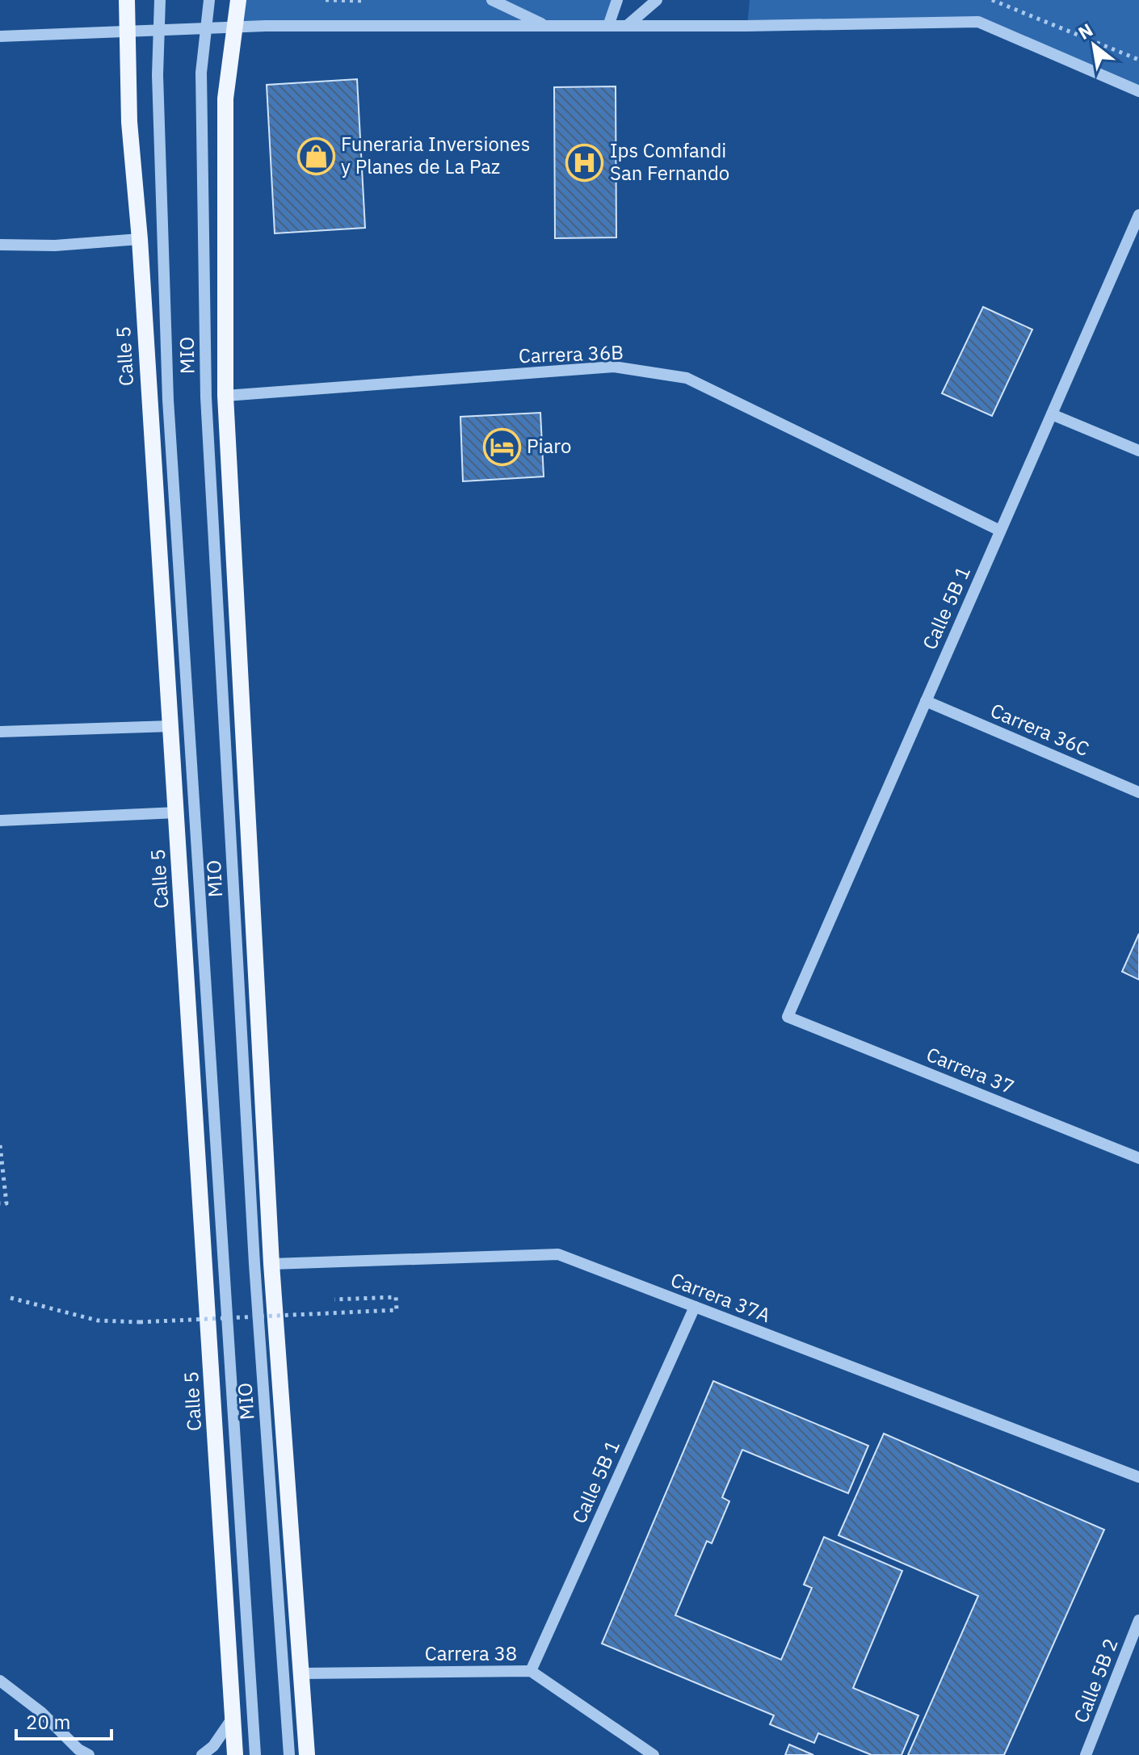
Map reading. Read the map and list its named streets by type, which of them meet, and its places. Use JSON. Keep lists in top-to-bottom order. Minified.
{"streets":{"main road":["Calle 5"],"street":["Carrera 36B","MIO","Calle 5B 1","Carrera 36C","Carrera 37","Carrera 37A","Carrera 38","Calle 5B 2"]},"crossings":[["Carrera 36B","Calle 5B 1"],["Calle 5B 1","Carrera 36C"],["Calle 5B 1","Carrera 37"],["Calle 5B 1","Carrera 37A"],["Calle 5B 1","Carrera 38"]],"places":{"shop":["Funeraria Inversiones y Planes de La Paz"],"hospital":["Ips Comfandi San Fernando"],"hotel":["Piaro"]},"scale_bar":"20 m","north":"top left"}
